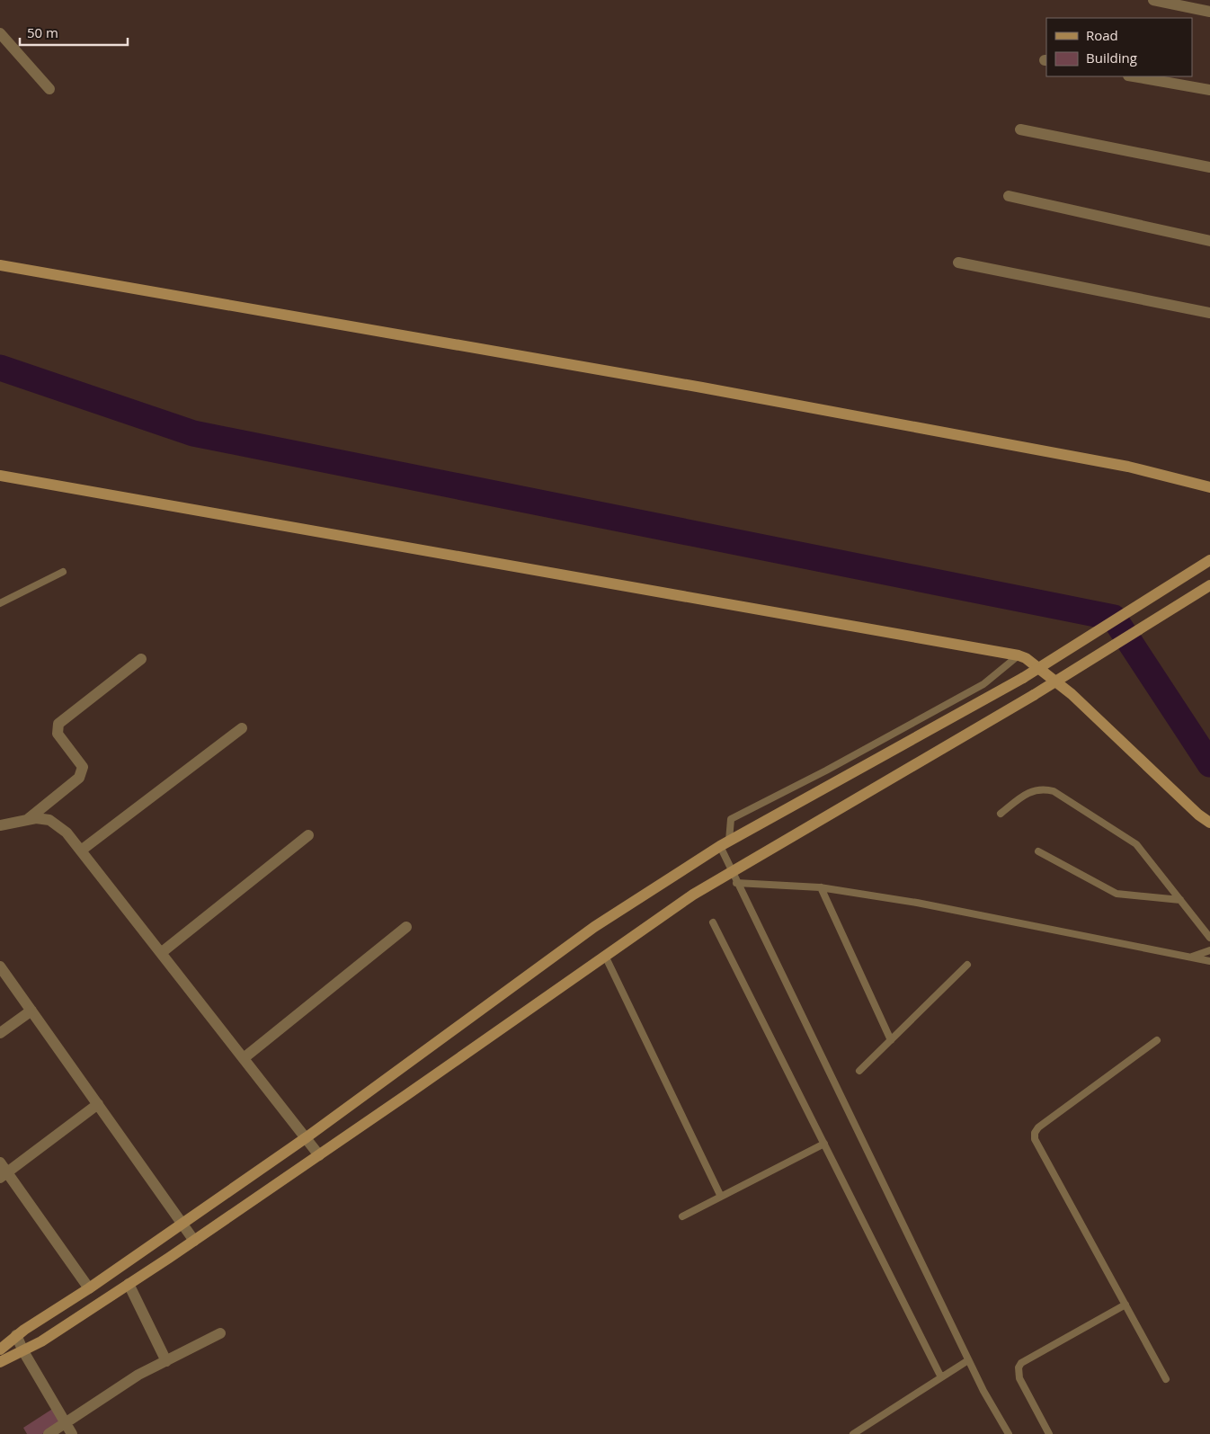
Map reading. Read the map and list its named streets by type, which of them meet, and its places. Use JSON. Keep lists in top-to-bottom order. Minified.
{"legend":["Road","Building"],"scale_bar":"50 m"}
